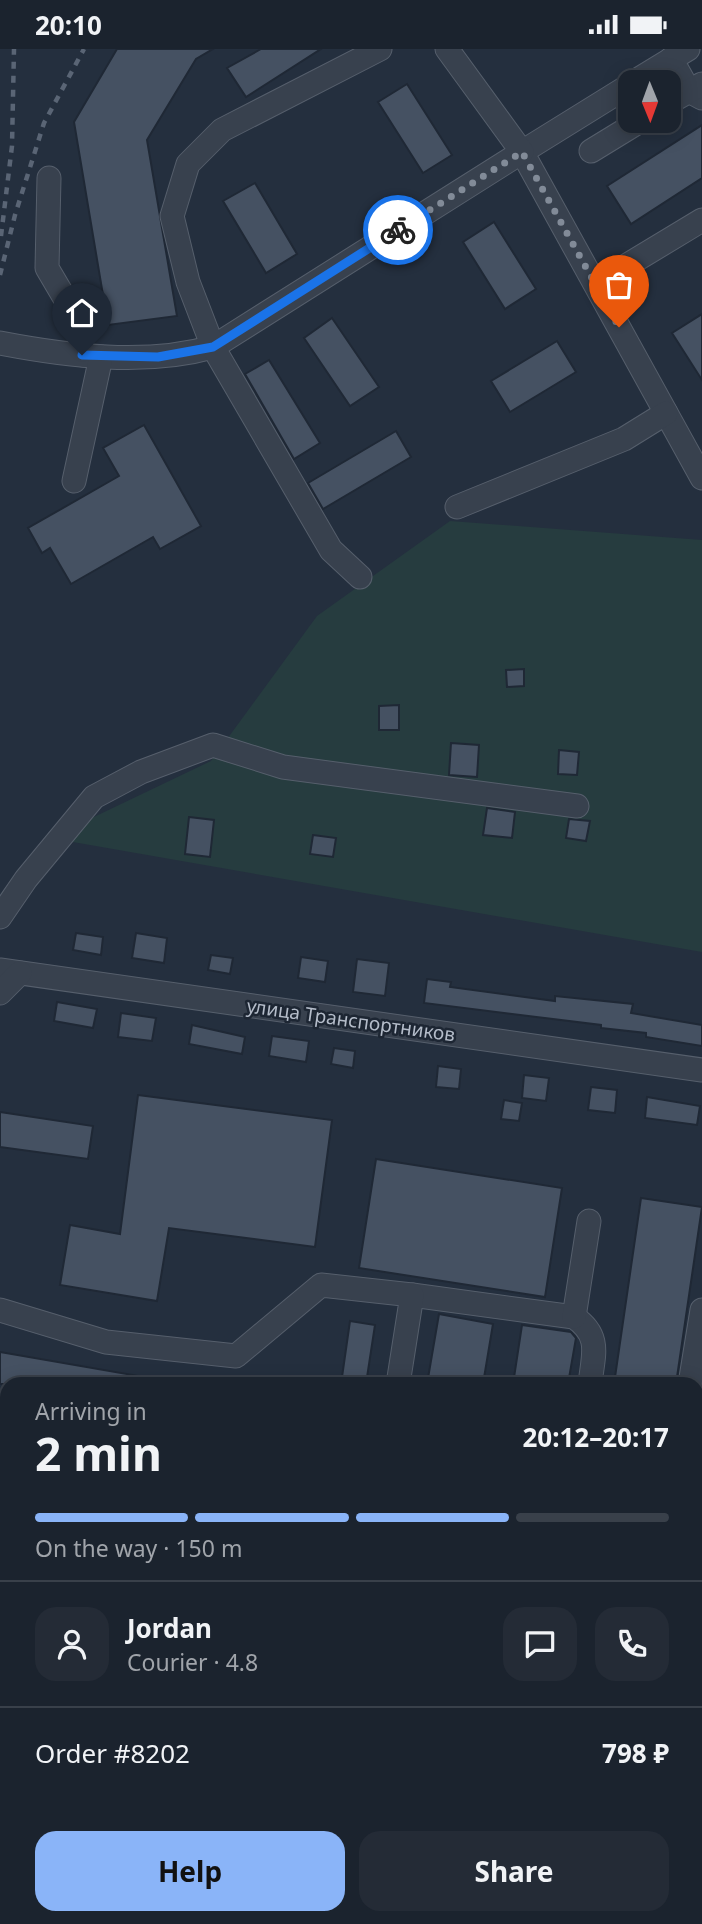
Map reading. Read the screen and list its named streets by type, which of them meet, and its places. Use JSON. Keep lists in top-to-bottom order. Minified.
{"streets":{"street":["улица Транспортников"]},"north":"bottom","page":{"status":"20:10","heading":["2 min","Arriving in","20:12–20:17"],"panel":["Jordan","Courier · 4.8","Order #8202","798 ₽"],"bar":"On the way · 150 m","buttons":["Help","Share"]}}
